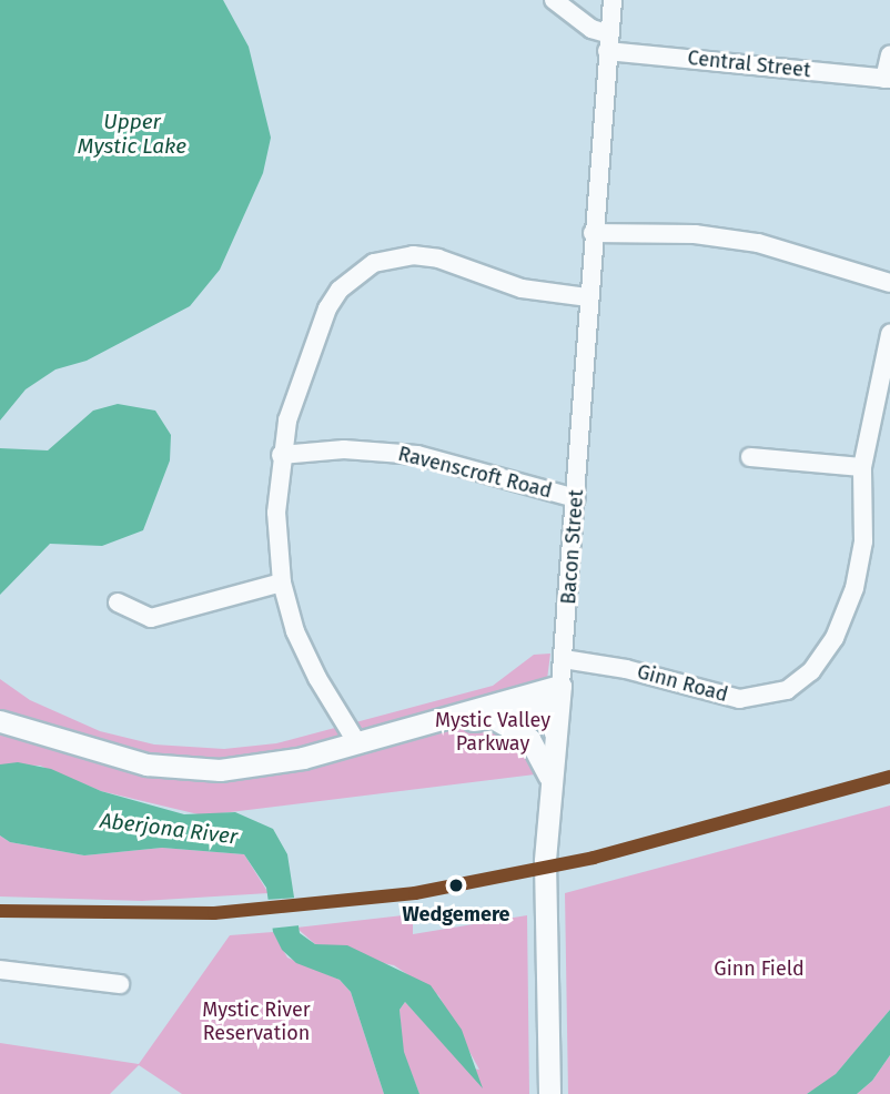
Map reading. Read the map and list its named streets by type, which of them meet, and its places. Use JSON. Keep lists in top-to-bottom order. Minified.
{"streets":{"main road":["Bacon Street"],"street":["Central Street","Ravenscroft Road","Ginn Road"]},"crossings":[["Central Street","Bacon Street"],["Ravenscroft Road","Bacon Street"],["Bacon Street","Ginn Road"]],"water":["Upper Mystic Lake","Aberjona River"],"parks":["Mystic Valley Parkway","Ginn Field","Mystic River Reservation"],"places":["Wedgemere"]}
